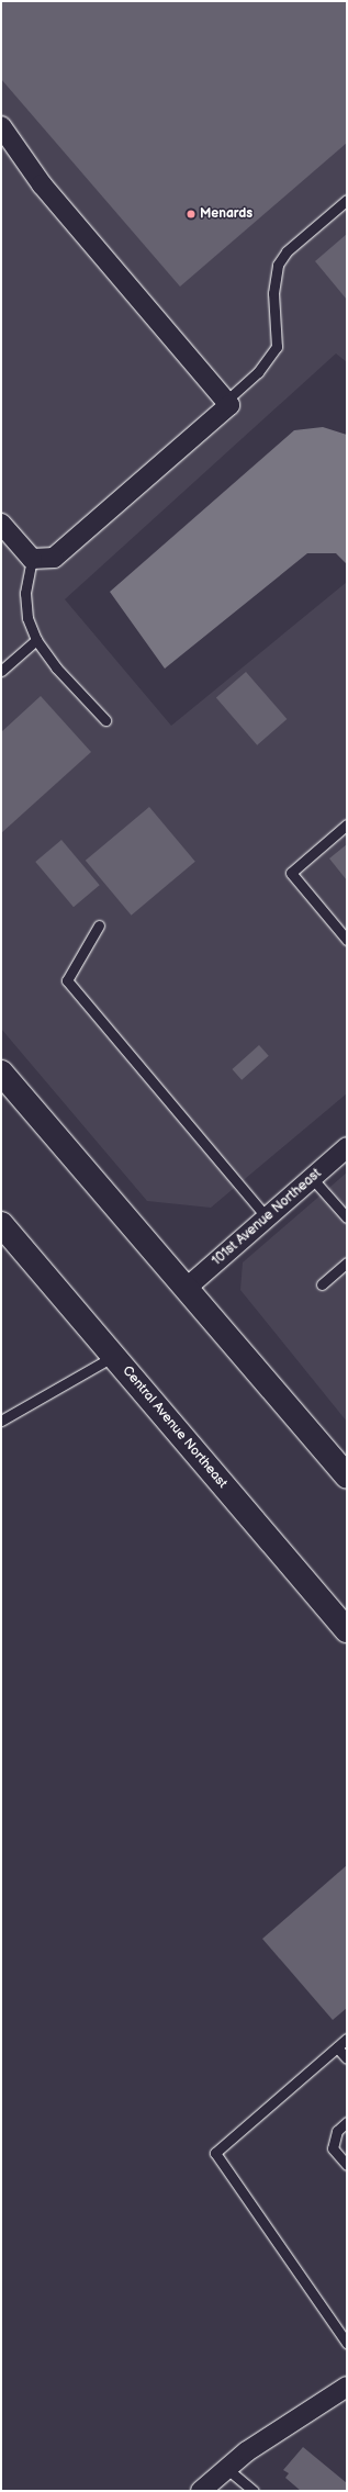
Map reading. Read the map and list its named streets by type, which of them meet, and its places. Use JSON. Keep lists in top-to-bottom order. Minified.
{"streets":{"highway":["Central Avenue Northeast"],"street":["101st Avenue Northeast"]},"places":["Menards"]}
